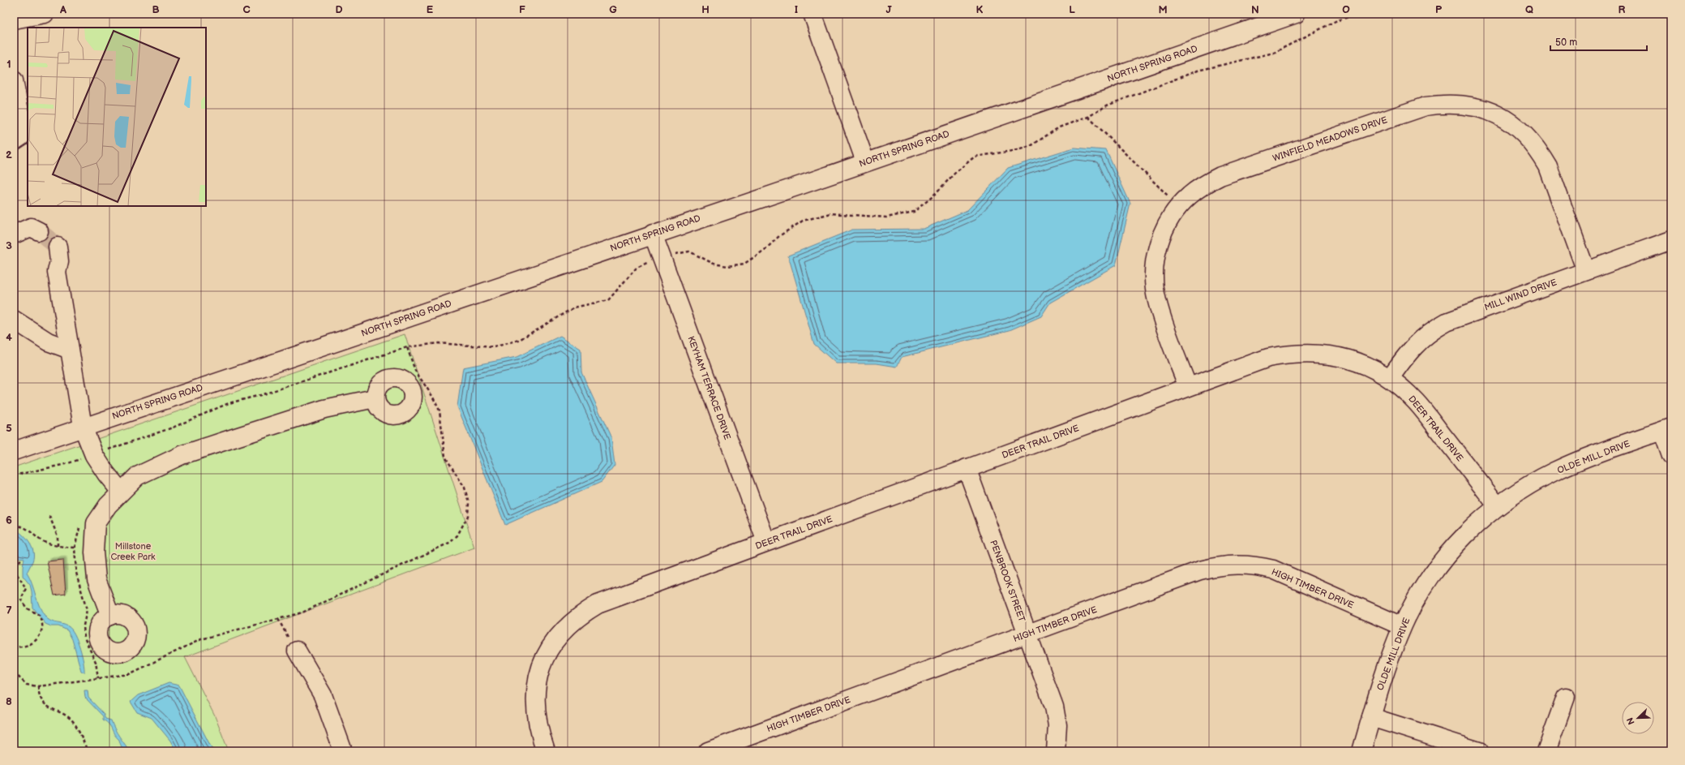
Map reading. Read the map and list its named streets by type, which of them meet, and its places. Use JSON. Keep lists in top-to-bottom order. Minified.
{"streets":{"street":["NORTH SPRING ROAD","WINFIELD MEADOWS DRIVE","MILL WIND DRIVE","KEYHAM TERRACE DRIVE","DEER TRAIL DRIVE","OLDE MILL DRIVE","PENBROOK STREET","HIGH TIMBER DRIVE"]},"crossings":[["NORTH SPRING ROAD","KEYHAM TERRACE DRIVE"],["WINFIELD MEADOWS DRIVE","MILL WIND DRIVE"],["WINFIELD MEADOWS DRIVE","DEER TRAIL DRIVE"],["MILL WIND DRIVE","DEER TRAIL DRIVE"],["KEYHAM TERRACE DRIVE","DEER TRAIL DRIVE"],["DEER TRAIL DRIVE","OLDE MILL DRIVE"],["DEER TRAIL DRIVE","PENBROOK STREET"],["OLDE MILL DRIVE","HIGH TIMBER DRIVE"],["PENBROOK STREET","HIGH TIMBER DRIVE"]],"parks":["Millstone Creek Park"],"scale_bar":"50 m","north":"bottom left","grid":{"columns":["A","B","C","D","E","F","G","H","I","J","K","L","M","N","O","P","Q","R"],"rows":["1","2","3","4","5","6","7","8"]}}
